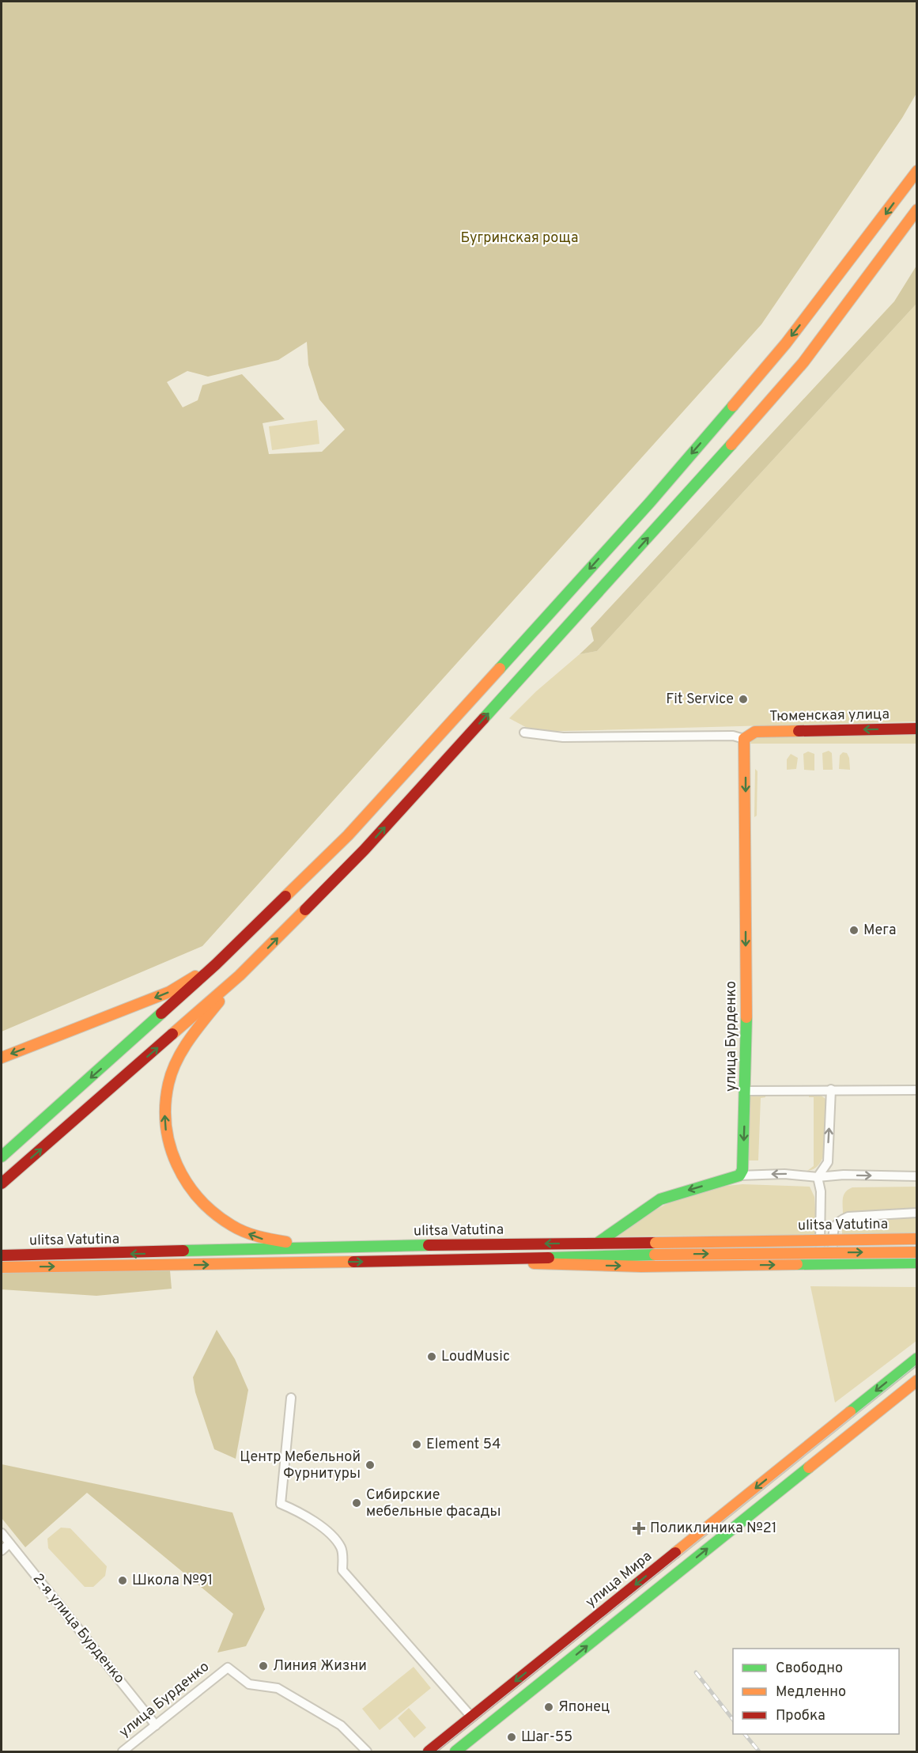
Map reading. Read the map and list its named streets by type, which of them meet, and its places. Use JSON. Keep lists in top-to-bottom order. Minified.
{"streets":{"main road":["Тюменская улица","улица Бурденко","ulitsa Vatutina","улица Мира"],"street":["2-я улица Бурденко"]},"crossings":[["Тюменская улица","улица Бурденко"],["улица Бурденко","2-я улица Бурденко"]],"one_way":["Тюменская улица","улица Бурденко"],"parks":["Бугринская роща"],"places":{"other":["Fit Service","Мега","LoudMusic","Element 54","Центр Мебельной Фурнитуры","Сибирские мебельные фасады","Школа №91","Линия Жизни","Японец","Шаг-55"],"health":["Поликлиника №21"]},"legend":["Свободно","Медленно","Пробка"]}
